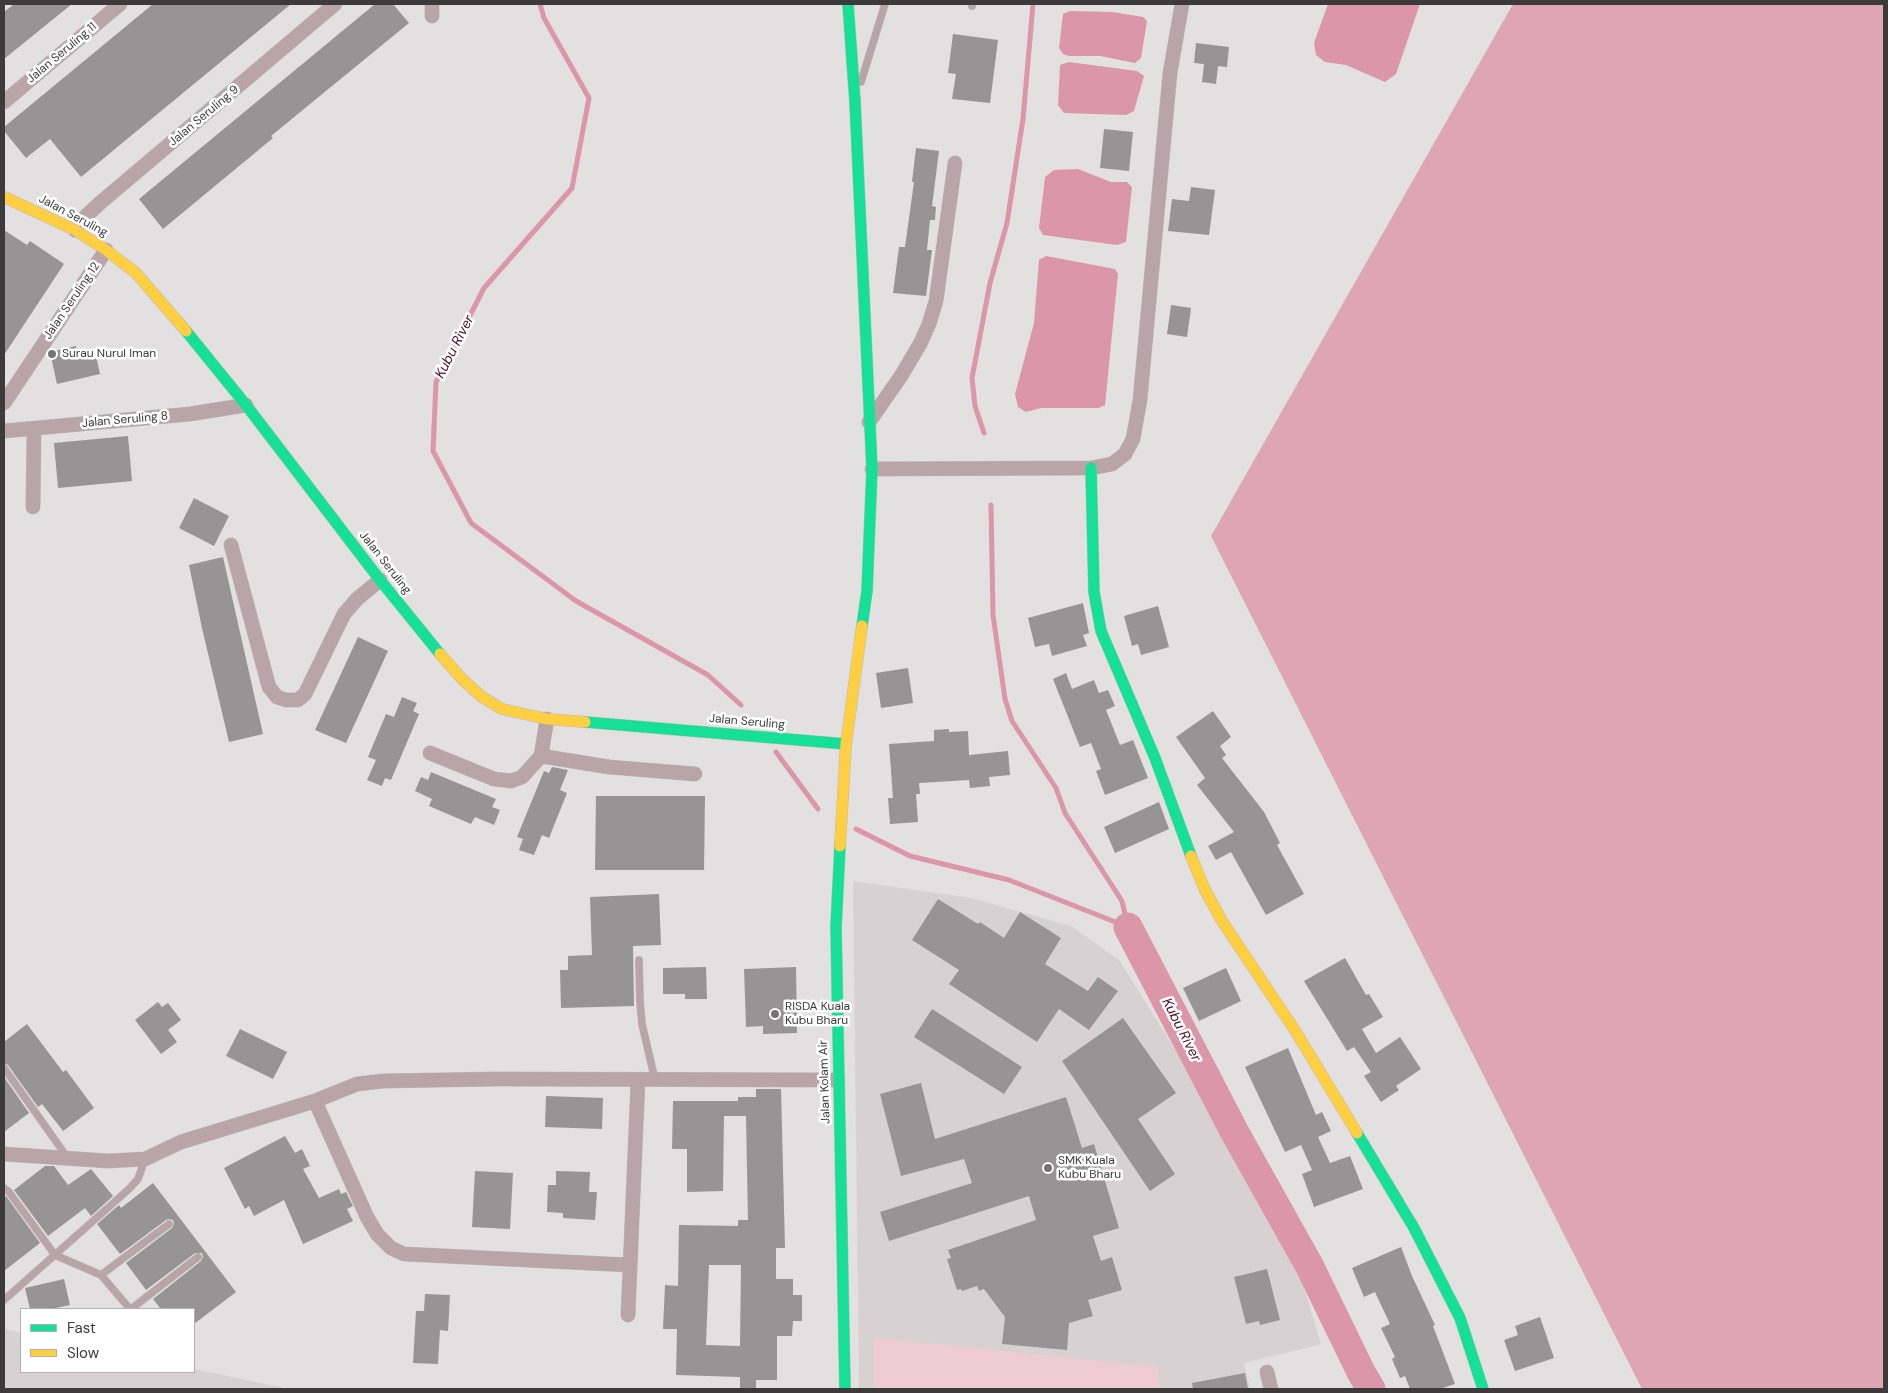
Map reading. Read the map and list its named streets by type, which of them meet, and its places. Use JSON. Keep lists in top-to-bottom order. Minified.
{"streets":{"street":["Jalan Seruling 11","Jalan Seruling 9","Jalan Seruling","Jalan Seruling 12","Jalan Seruling 8","Jalan Kolam Air"]},"crossings":[["Jalan Seruling 9","Jalan Seruling"],["Jalan Seruling","Jalan Seruling 12"],["Jalan Seruling","Jalan Seruling 8"],["Jalan Seruling","Jalan Kolam Air"]],"water":["Kubu River"],"places":["Surau Nurul Iman","RISDA Kuala Kubu Bharu","SMK Kuala Kubu Bharu"],"legend":["Fast","Slow"]}
